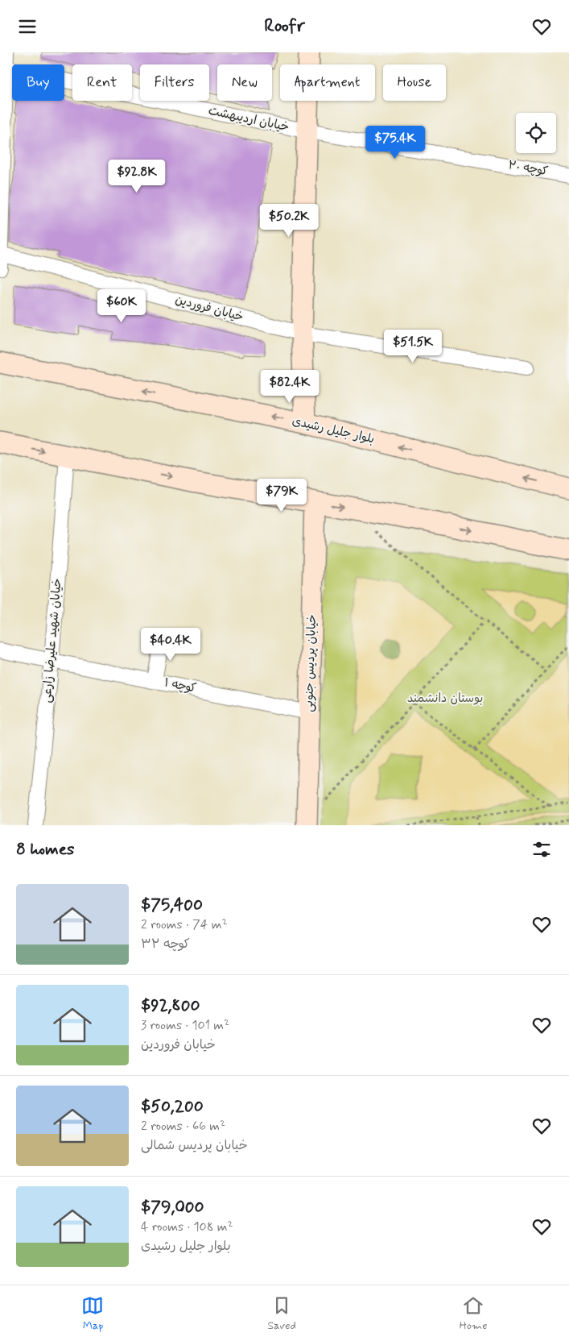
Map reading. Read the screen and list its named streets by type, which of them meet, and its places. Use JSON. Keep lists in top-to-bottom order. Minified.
{"streets":{"street":["خیابان اردیبهشت","کوچه ۲۰","خیابان فروردین","بلوار جلیل رشیدی","خیابان شهید علیرضا زارعی","خیابان پردیس جنوبی","کوچه ۱"]},"crossings":[["خیابان اردیبهشت","کوچه ۲۰"],["خیابان شهید علیرضا زارعی","کوچه ۱"],["خیابان پردیس جنوبی","کوچه ۱"]],"parks":["بوستان دانشمند"],"page":{"header":"Roofr","chip":["Buy","Rent","Filters","New","Apartment","House"],"price":["$75.4K","$92.8K","$50.2K","$60K","$51.5K","$82.4K","$79K","$40.4K"],"heading":"8 homes","list":[{"name":"$75,400","note":"2 rooms · 74 m² · کوچه ۳۲"},{"name":"$92,800","note":"3 rooms · 101 m² · خیابان فروردین"},{"name":"$50,200","note":"2 rooms · 66 m² · خیابان پردیس شمالی"},{"name":"$79,000","note":"4 rooms · 108 m² · بلوار جلیل رشیدی"}],"tabs":["Map","Saved","Home"]}}
